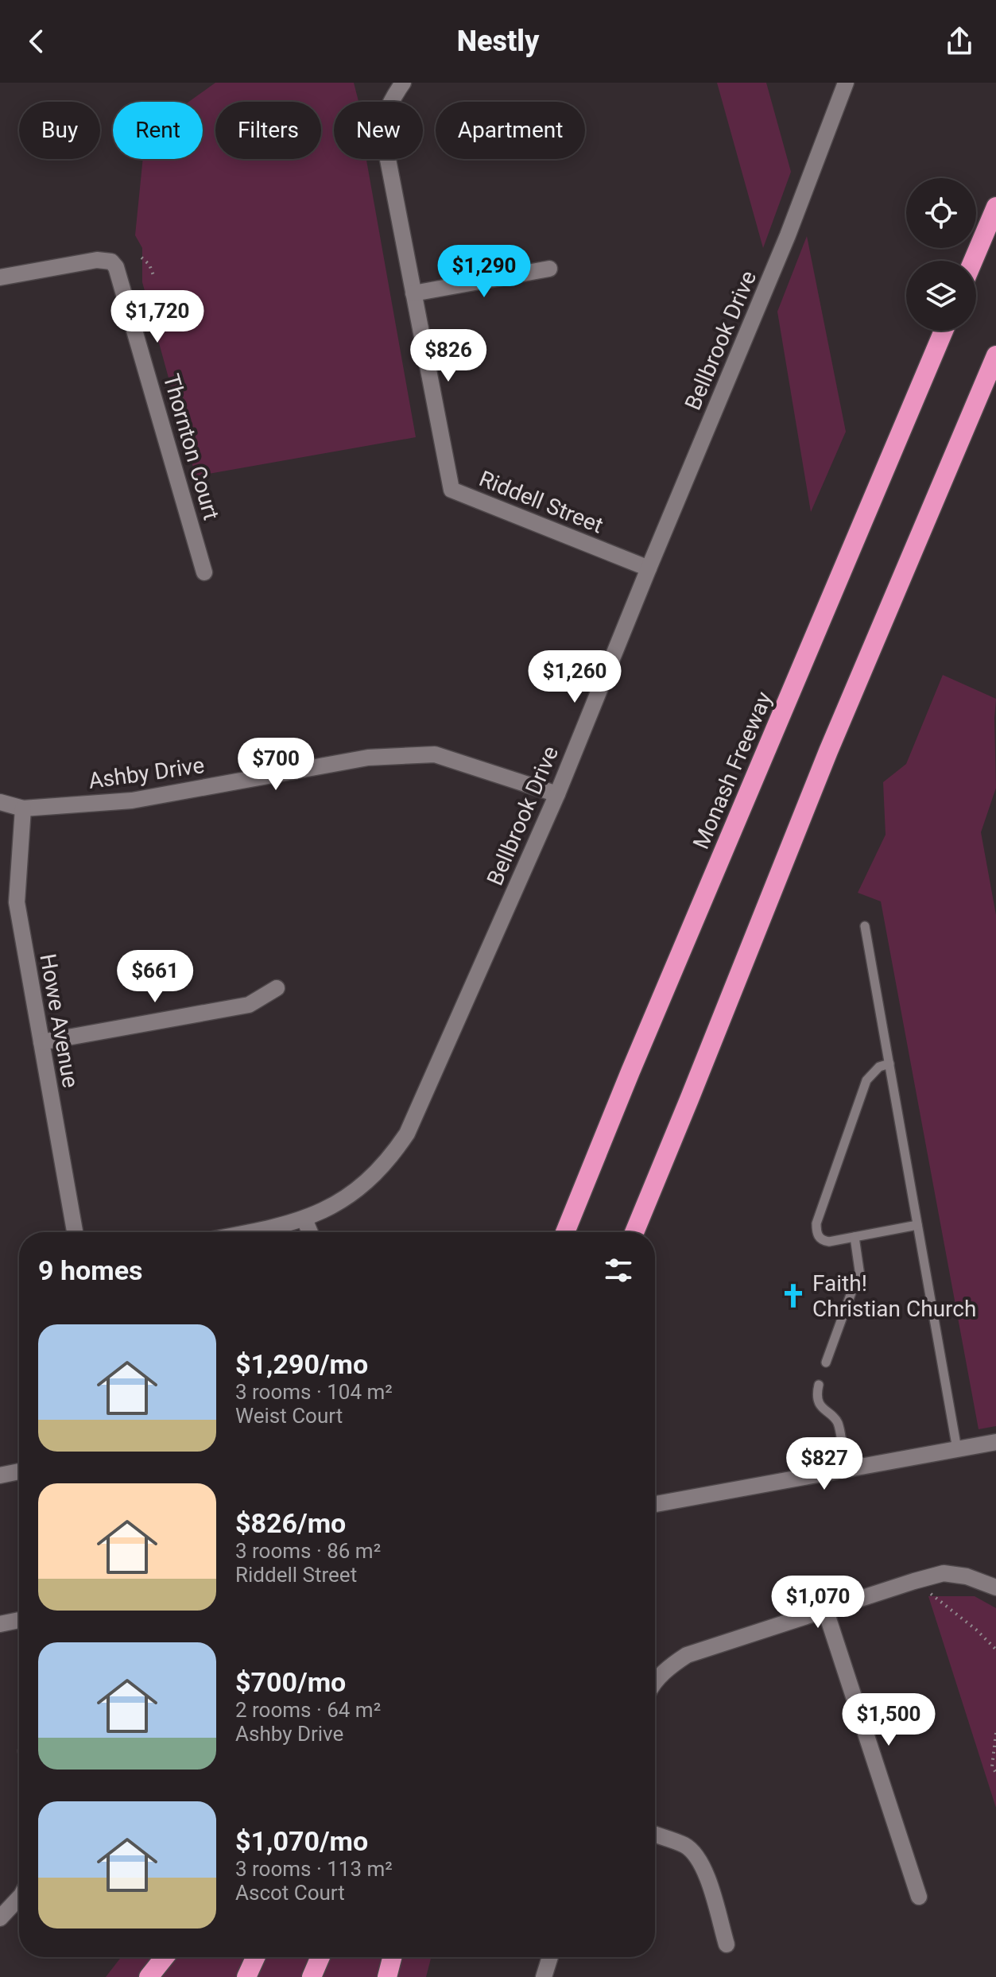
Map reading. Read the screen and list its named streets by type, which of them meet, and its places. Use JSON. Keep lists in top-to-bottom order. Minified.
{"streets":{"highway":["Monash Freeway"],"street":["Bellbrook Drive","Thornton Court","Riddell Street","Ashby Drive","Howe Avenue"]},"crossings":[["Bellbrook Drive","Riddell Street"],["Bellbrook Drive","Ashby Drive"],["Ashby Drive","Howe Avenue"]],"places":{"church":["Faith! Christian Church"]},"page":{"header":"Nestly","chip":["Buy","Rent","Filters","New","Apartment"],"price":["$1,290","$1,720","$826","$1,260","$700","$661","$827","$1,070","$1,500"],"heading":"9 homes","list":[{"name":"$1,290/mo","note":"3 rooms · 104 m² · Weist Court"},{"name":"$826/mo","note":"3 rooms · 86 m² · Riddell Street"},{"name":"$700/mo","note":"2 rooms · 64 m² · Ashby Drive"},{"name":"$1,070/mo","note":"3 rooms · 113 m² · Ascot Court"}]}}
